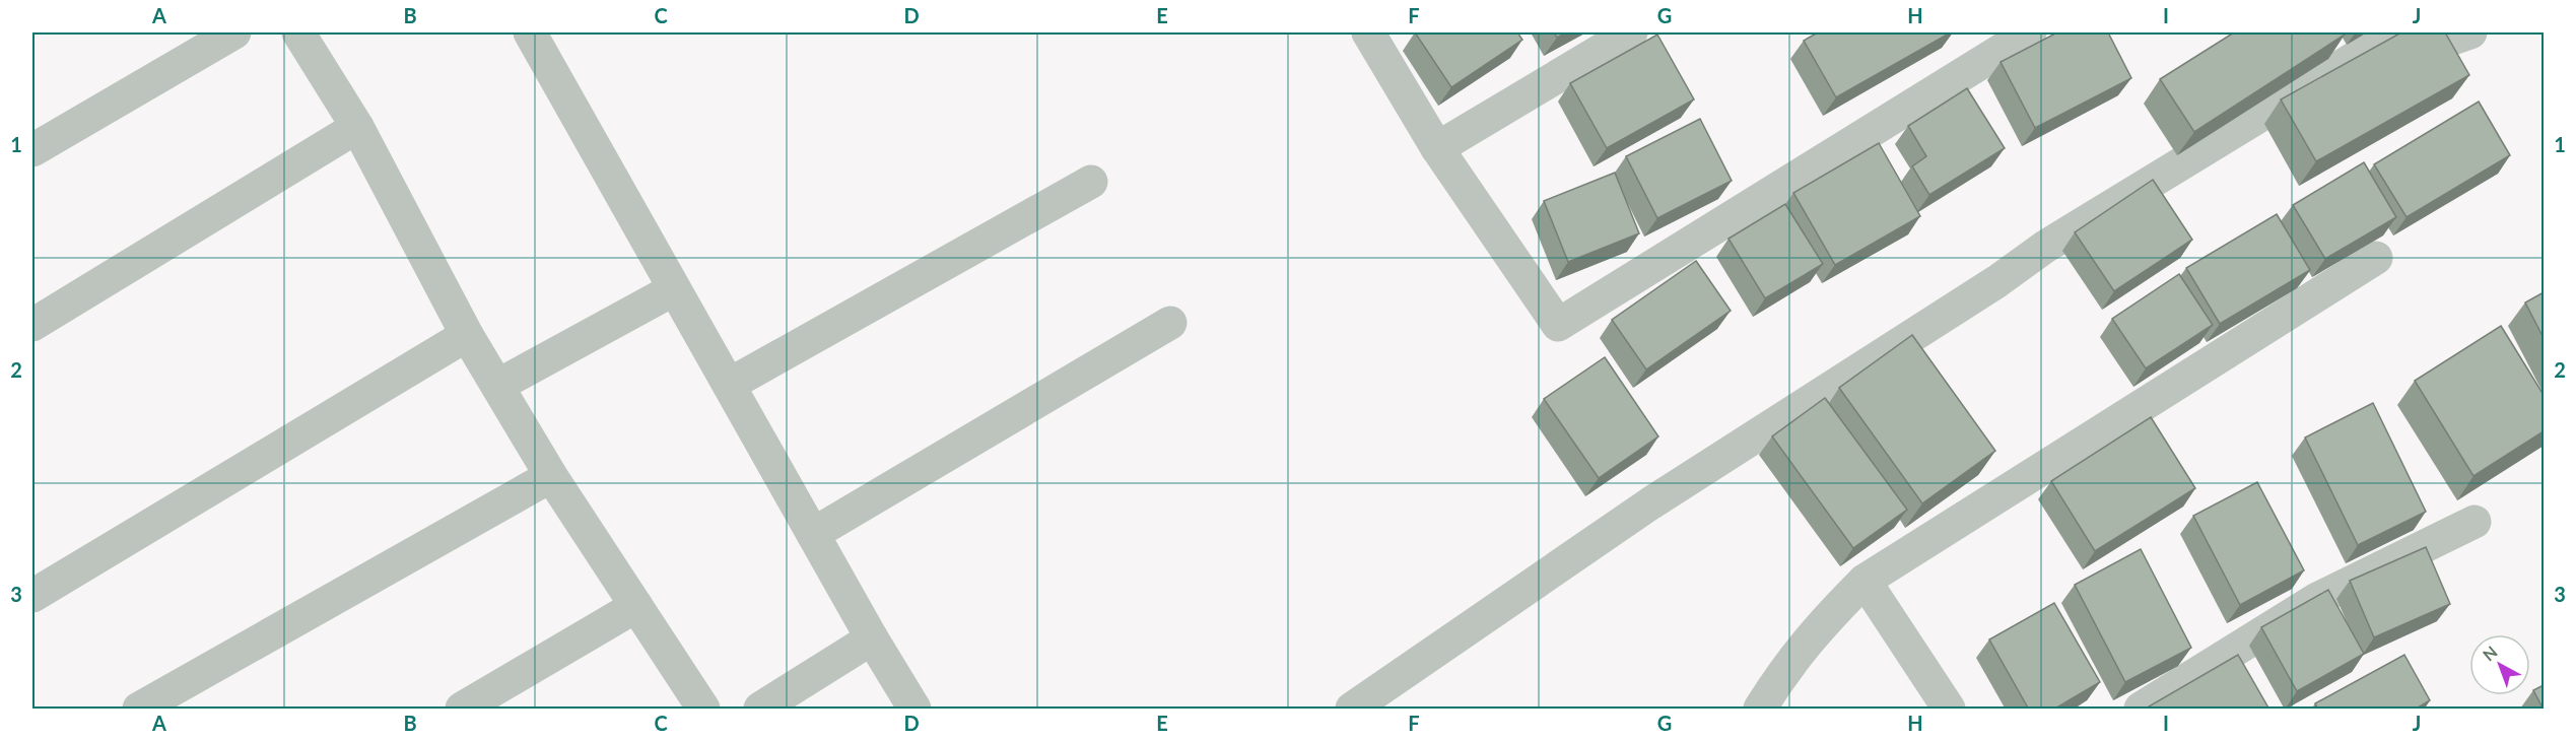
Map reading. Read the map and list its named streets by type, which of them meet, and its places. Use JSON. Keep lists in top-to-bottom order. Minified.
{"north":"top left","grid":{"columns":["A","B","C","D","E","F","G","H","I","J"],"rows":["1","2","3"]}}
